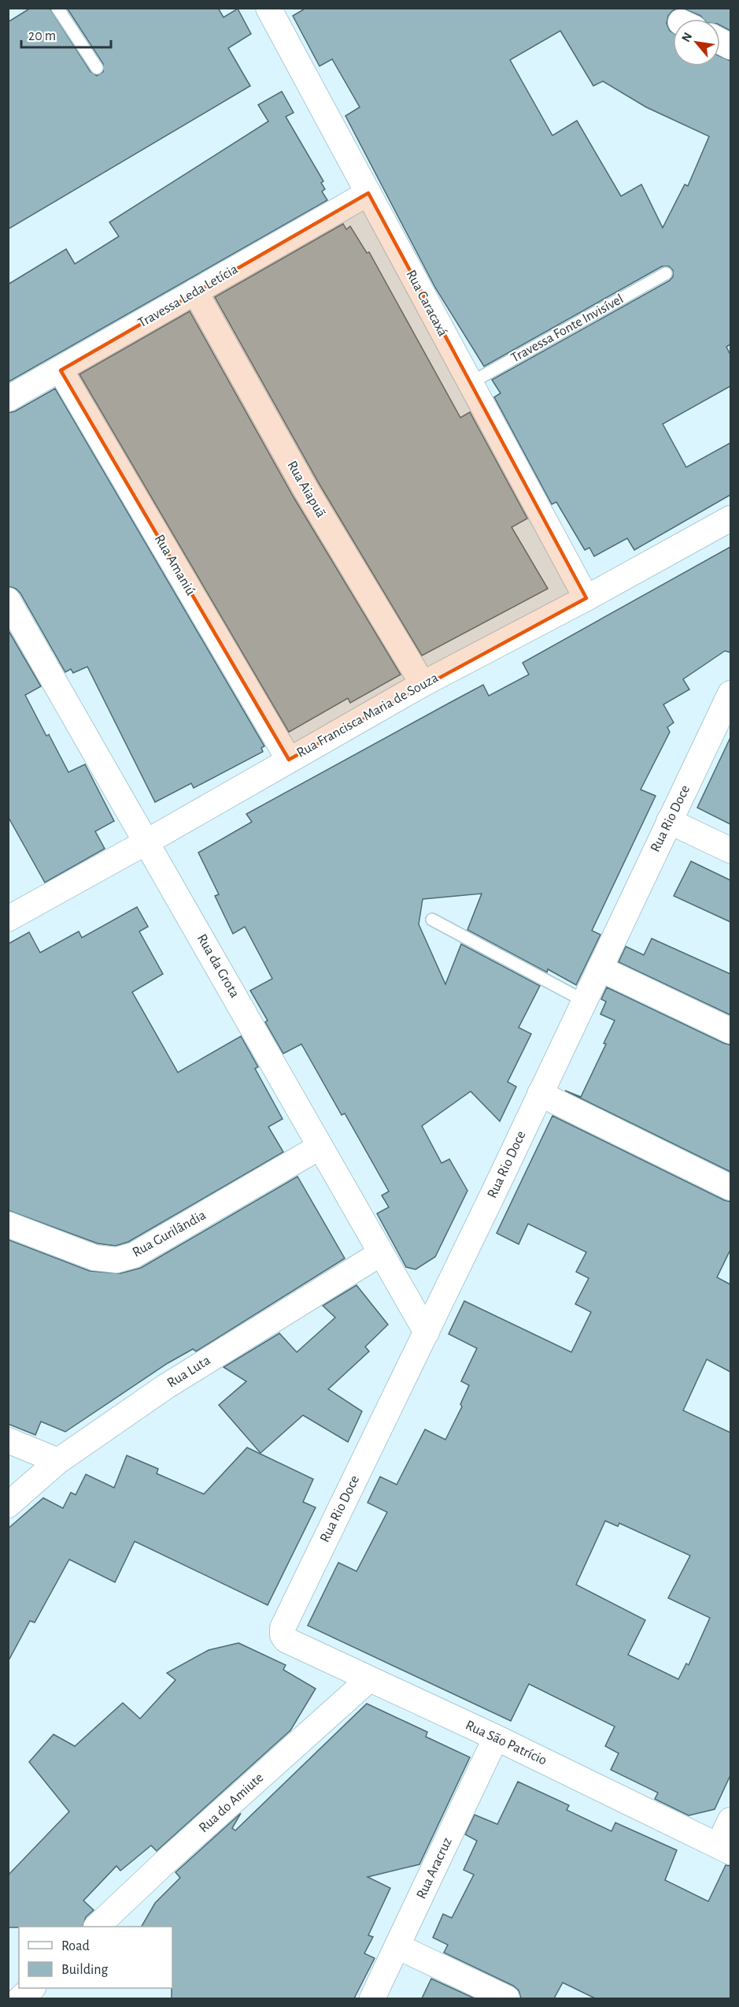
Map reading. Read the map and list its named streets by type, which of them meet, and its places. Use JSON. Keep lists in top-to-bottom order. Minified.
{"streets":{"street":["Travessa Leda Letícia","Rua Caracaxá","Rua Aiapuã","Rua Amaniú","Rua Francisca Maria de Souza","Rua Rio Doce","Rua da Grota","Rua Gurilândia","Rua Luta","Rua São Patrício","Rua do Amiute","Rua Aracruz"],"lane":["Travessa Fonte Invisível"]},"crossings":[["Travessa Leda Letícia","Rua Caracaxá"],["Travessa Leda Letícia","Rua Aiapuã"],["Travessa Leda Letícia","Rua Amaniú"],["Rua Caracaxá","Travessa Fonte Invisível"],["Rua Caracaxá","Rua Francisca Maria de Souza"],["Rua Aiapuã","Rua Francisca Maria de Souza"],["Rua Amaniú","Rua Francisca Maria de Souza"],["Rua Francisca Maria de Souza","Rua da Grota"],["Rua Rio Doce","Rua da Grota"],["Rua Rio Doce","Rua São Patrício"],["Rua da Grota","Rua Gurilândia"],["Rua da Grota","Rua Luta"],["Rua São Patrício","Rua do Amiute"],["Rua São Patrício","Rua Aracruz"]],"legend":["Road","Building"],"scale_bar":"20 m","north":"top left"}
